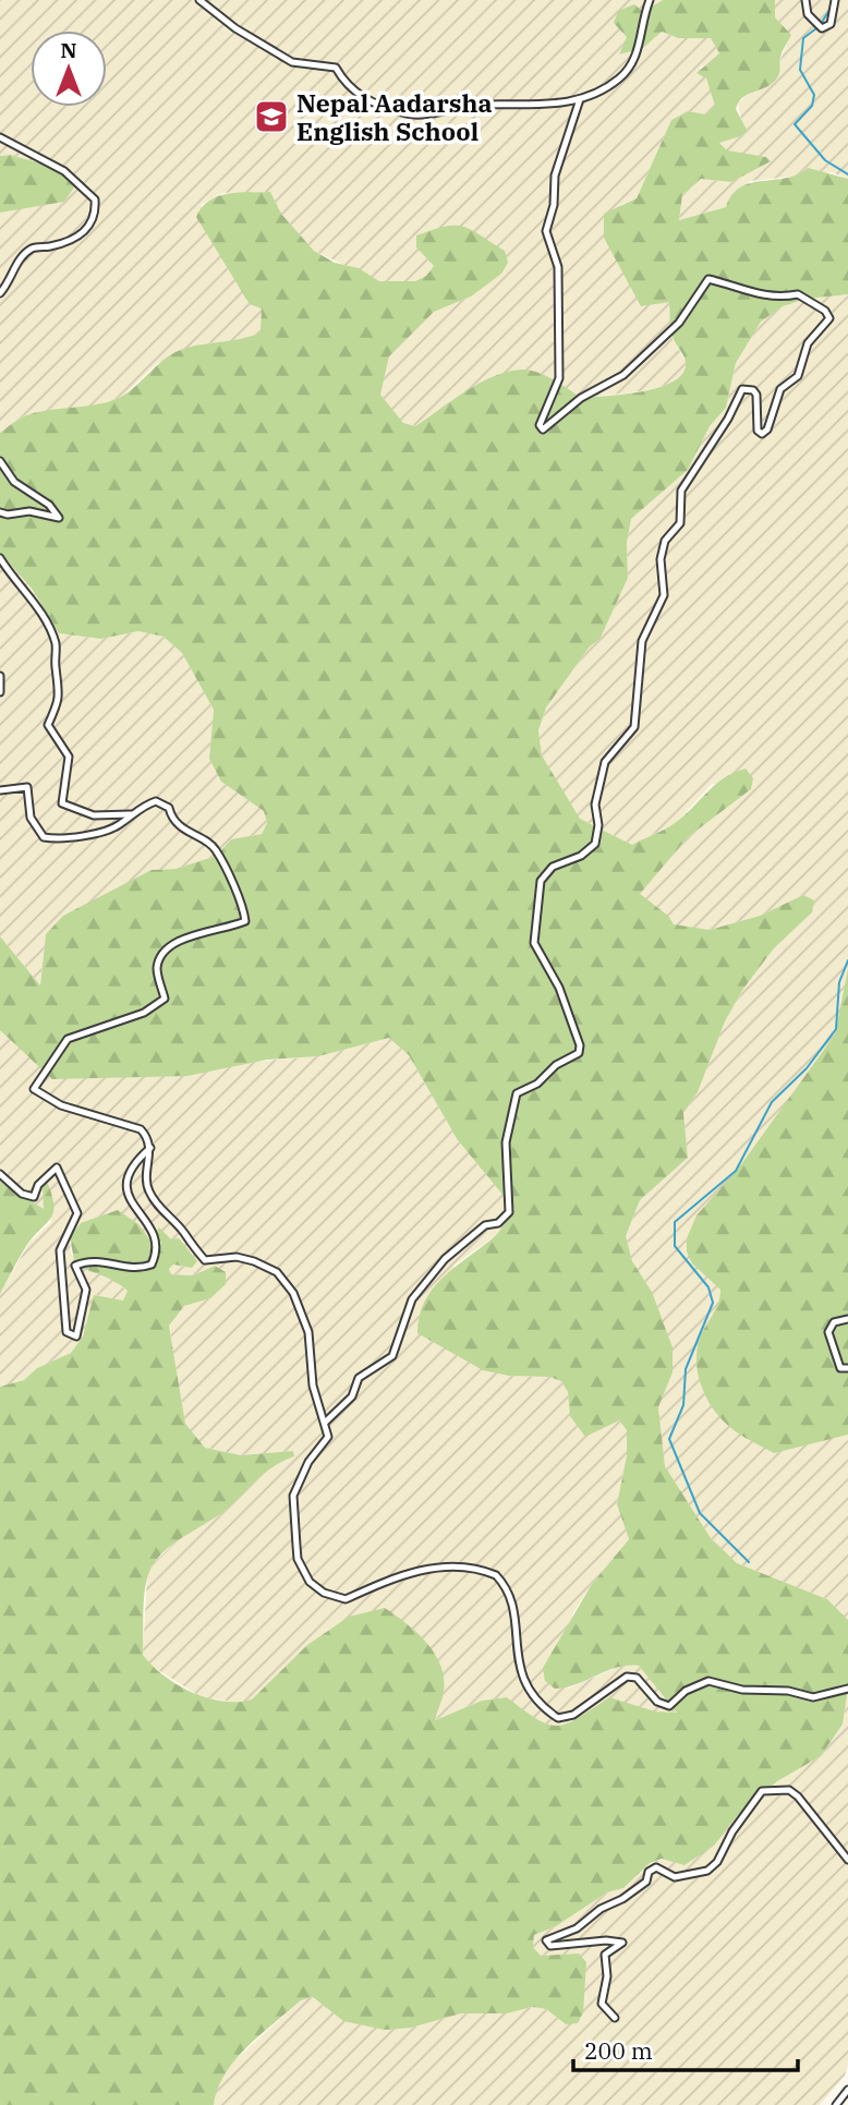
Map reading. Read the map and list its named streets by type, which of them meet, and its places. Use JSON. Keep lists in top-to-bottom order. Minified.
{"places":{"school or university":["Nepal Aadarsha English School"]},"scale_bar":"200 m","north":"top"}
